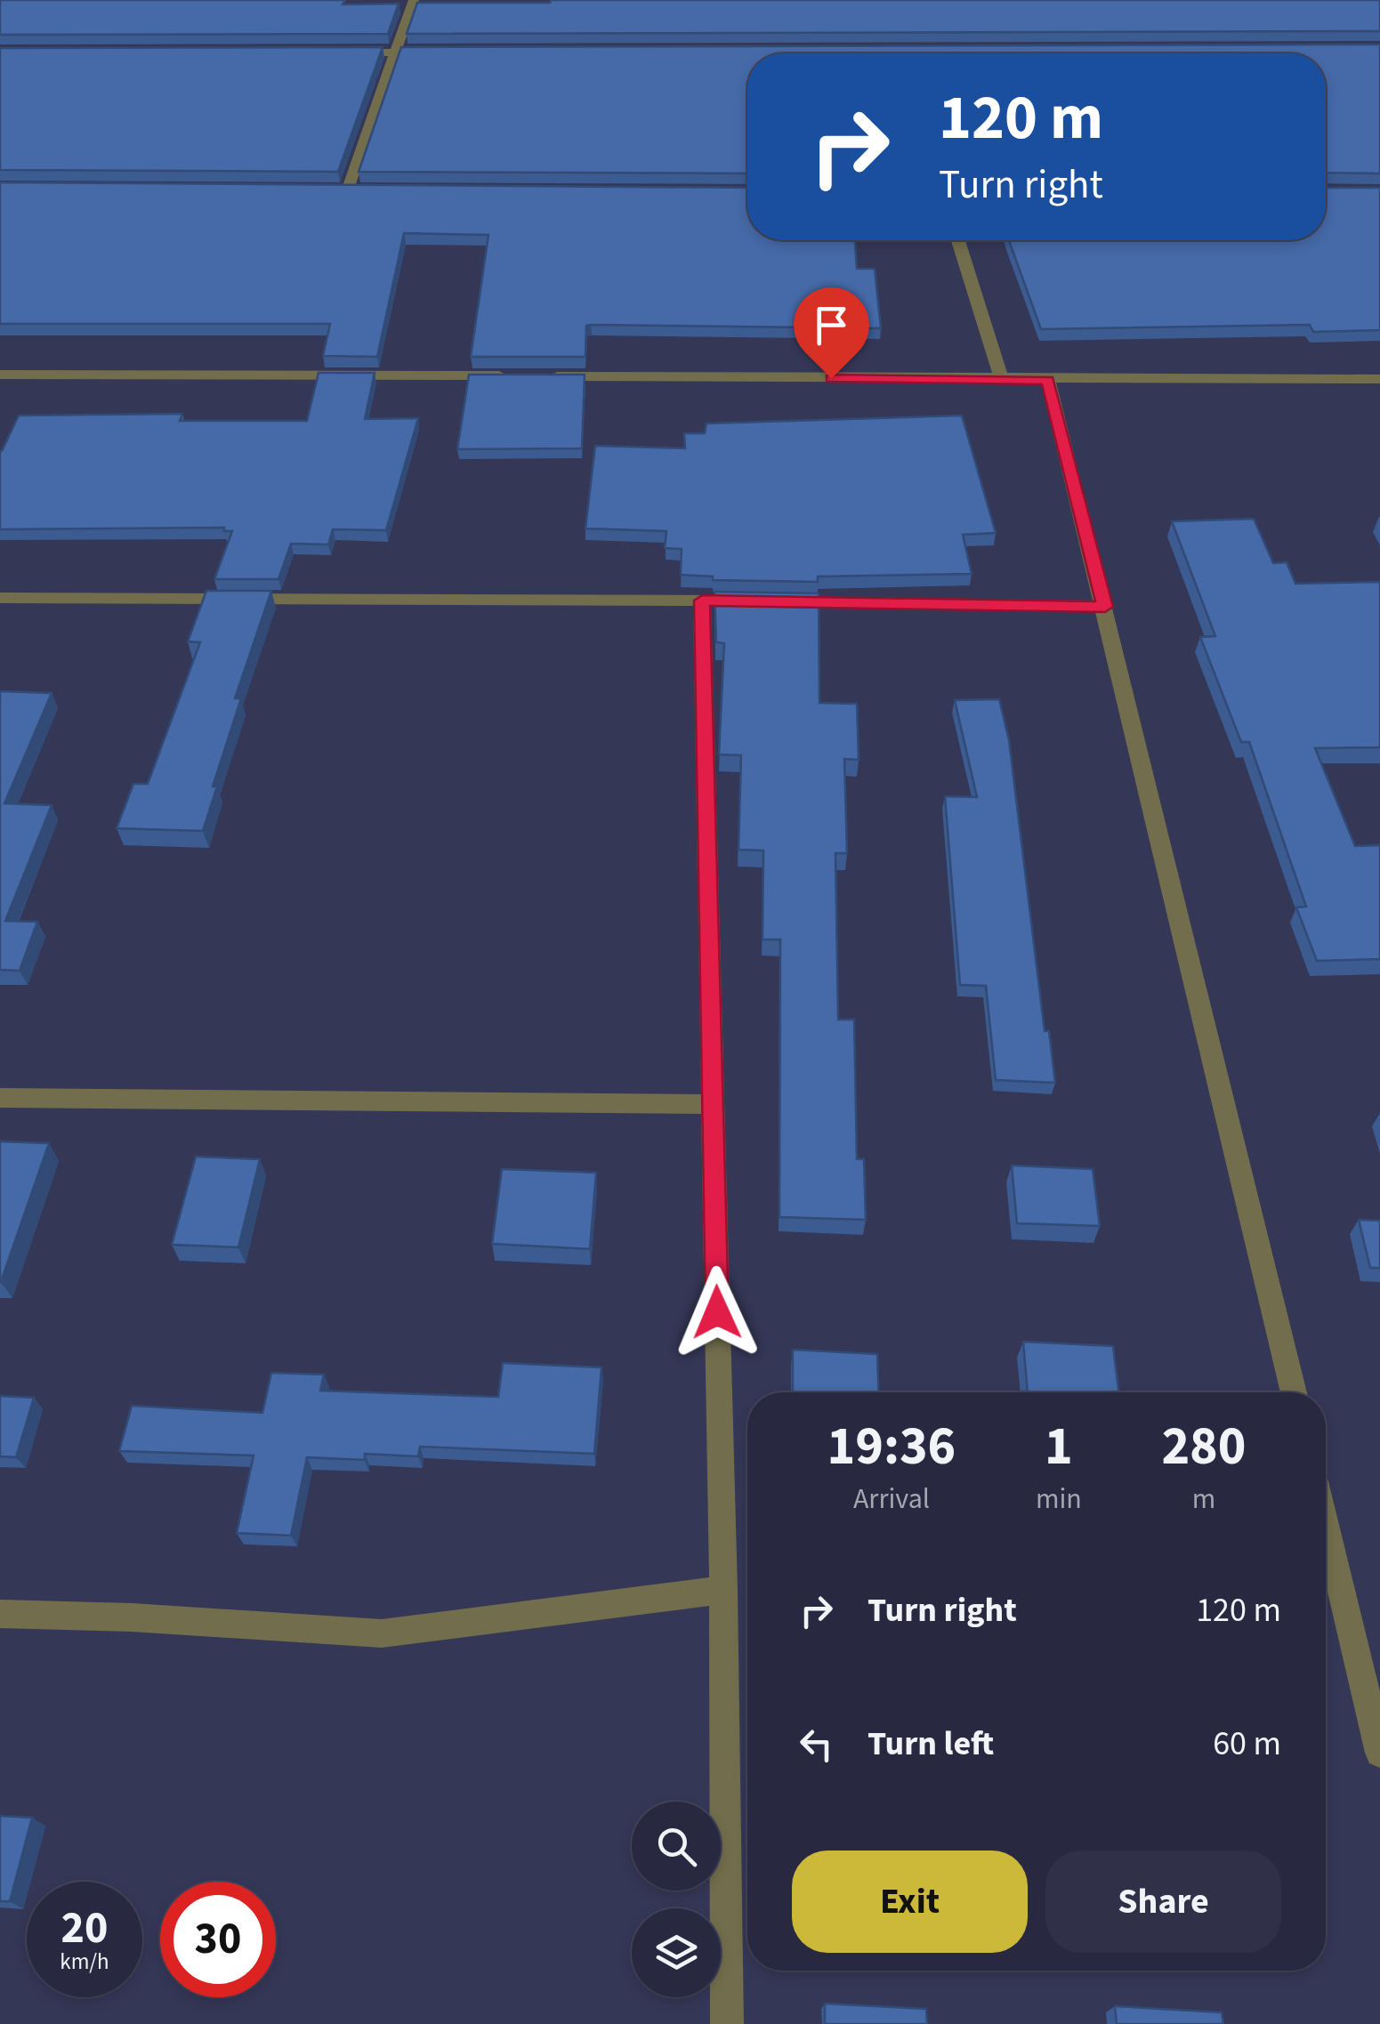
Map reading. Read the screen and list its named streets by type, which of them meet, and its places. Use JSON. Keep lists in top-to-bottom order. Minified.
{"page":{"turn":["120 m","Turn right"],"eta":["19:36","Arrival","1","min","280","m"],"list":[{"name":"Turn right","value":"120 m"},{"name":"Turn left","value":"60 m"}],"buttons":["Exit","Share"],"speed":"20 km/h","limit":"30"}}
